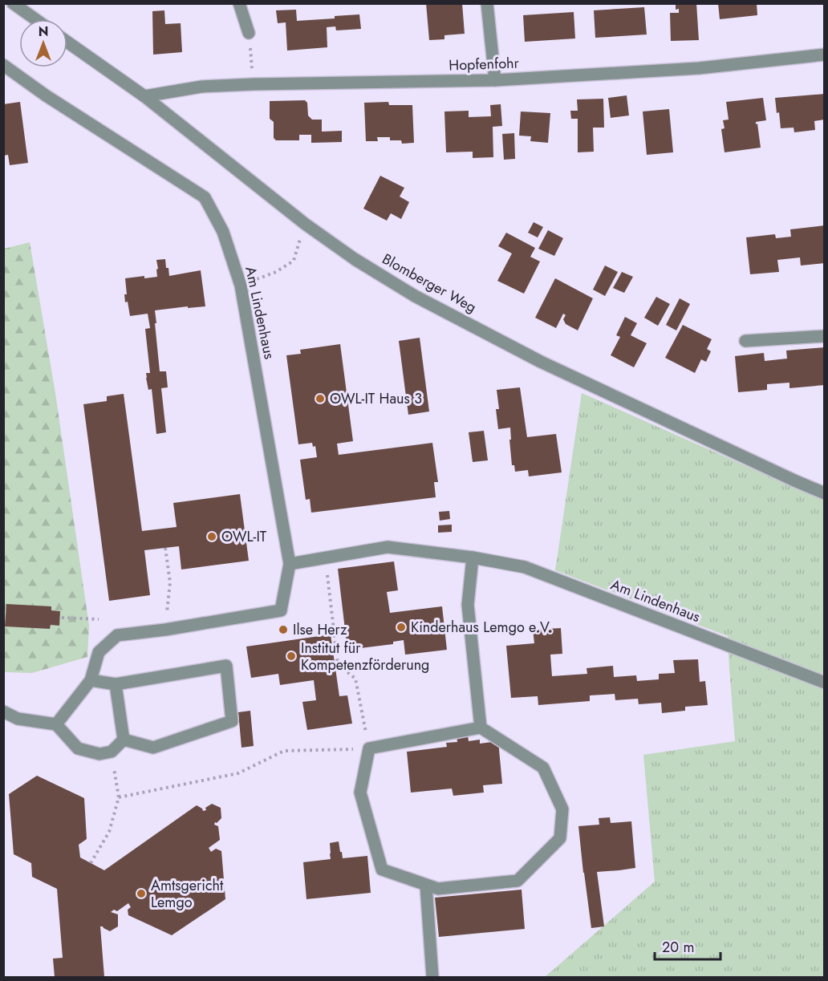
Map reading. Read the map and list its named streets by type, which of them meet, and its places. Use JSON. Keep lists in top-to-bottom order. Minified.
{"streets":{"street":["Hopfenfohr","Blomberger Weg","Am Lindenhaus"]},"crossings":[["Hopfenfohr","Blomberger Weg"]],"places":["OWL-IT Haus 3","OWL-IT","Kinderhaus Lemgo e.V.","Ilse Herz","Institut für Kompetenzförderung","Amtsgericht Lemgo"],"scale_bar":"20 m","north":"top"}
